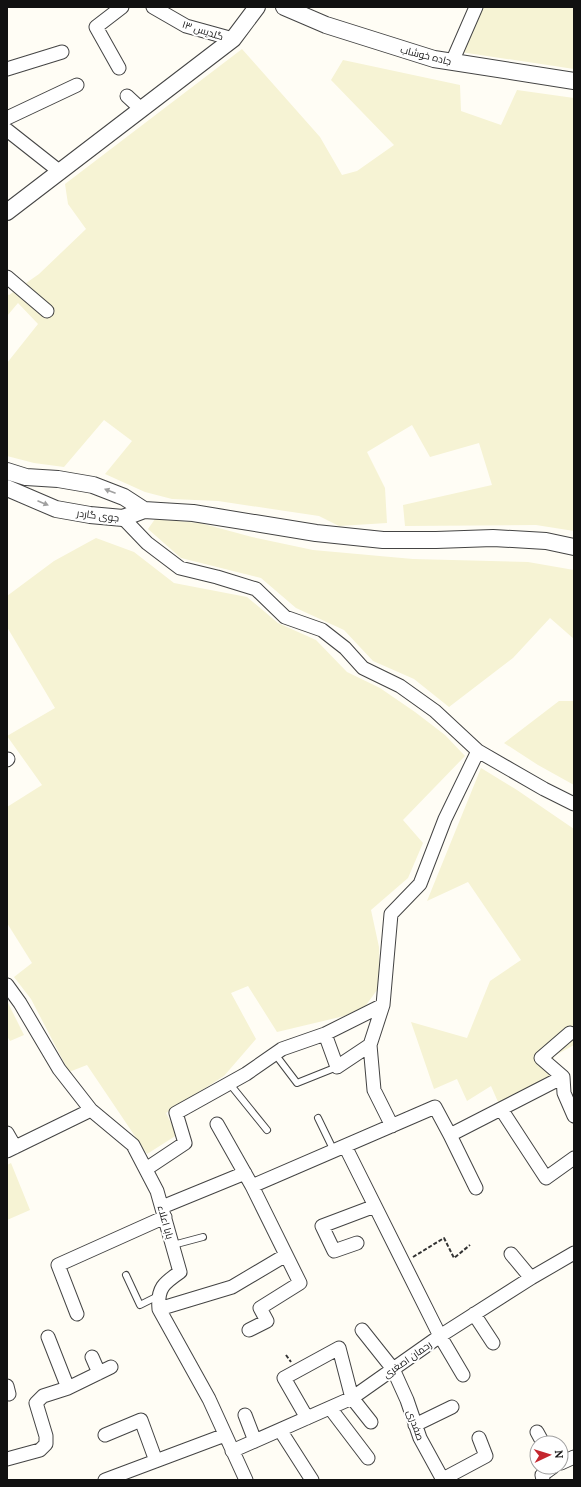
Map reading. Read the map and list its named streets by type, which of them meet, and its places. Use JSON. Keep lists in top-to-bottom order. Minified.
{"streets":{"street":["گلدیس ۱۳","جاده خوشاب","جوی گاردر","بابا اعلاء","رحمان اصغری","صفدری"]},"crossings":[["رحمان اصغری","صفدری"]],"north":"right"}
